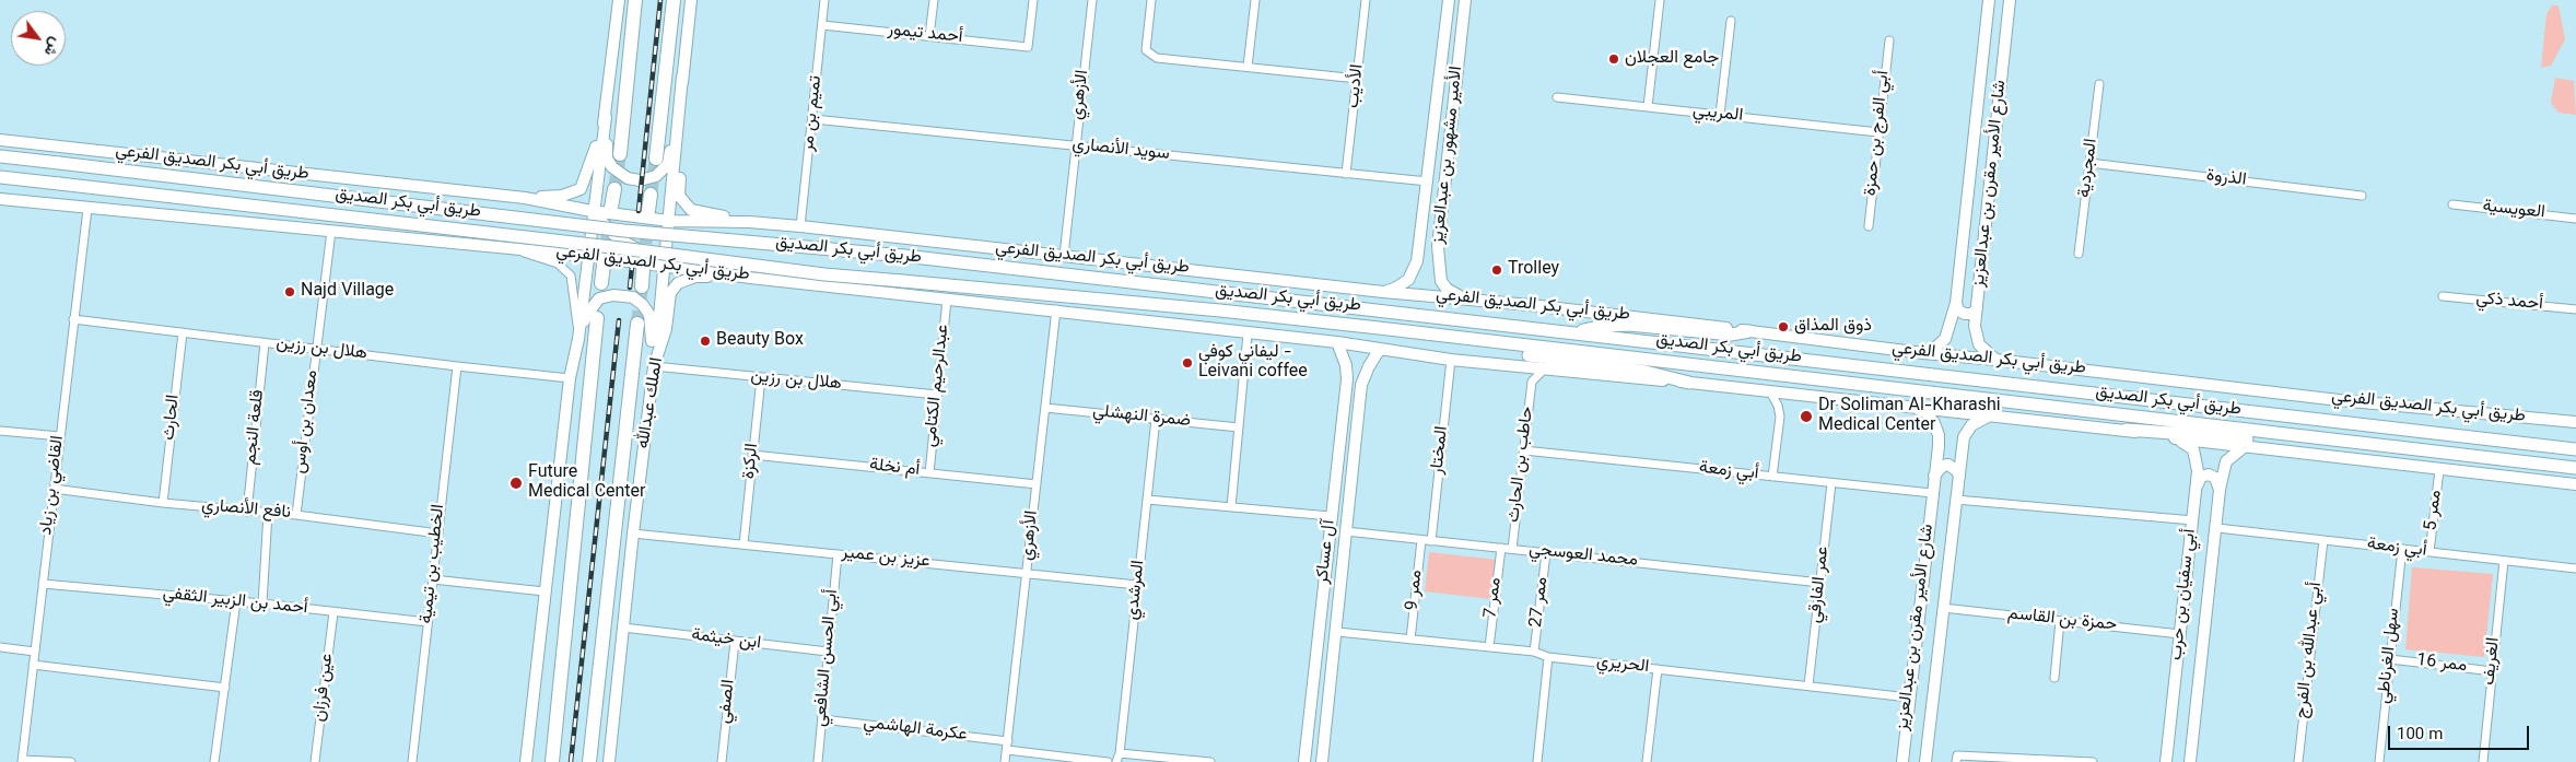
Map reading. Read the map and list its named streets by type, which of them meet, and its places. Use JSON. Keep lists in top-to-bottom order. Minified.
{"streets":{"highway":["الملك عبدالله"],"main road":["طريق أبي بكر الصديق"],"street":["أحمد تيمور","الأديب","الأزهري","تميم بن مر","المريبي","أبي الفرج بن حمزة","سويد الأنصاري","الأمير مشهور بن عبدالعزيز","طريق أبي بكر الصديق الفرعي","المجردية","الذروة","شارع الأمير مقرن بن عبدالعزيز","العويسية","أحمد ذكي","هلال بن رزين","عبدالرحيم الكتامي","الحارث","ضمرة النهشلي","معدان بن أوس","قلعة النجم","المختار","الركزة","حاطب بن الحارث","أم نخلة","أبي زمعة","القاضي بن زياد","نافع الأنصاري","ممر 5","آل عساكر","محمد العوسجي","عزيز بن عمير","الخطيب بن تيمية","عمر الفارقي","المرشدي","ممر 9","أبي سفيان بن حرب","ممر 7","أحمد بن الزبير الثقفي","ممر 27","حمزة بن القاسم","ابن خيثمة","أبي عبدالله بن الفرج","سهل الغرناطي","أبي الحسن الشافعي","الغريف","ممر 16","الحريري","عين فرزان","الصفي","عكرمة الهاشمي"]},"crossings":[["أحمد تيمور","تميم بن مر"],["الأديب","سويد الأنصاري"],["الأزهري","سويد الأنصاري"],["الأزهري","طريق أبي بكر الصديق الفرعي"],["الأزهري","ضمرة النهشلي"],["الأزهري","أم نخلة"],["الأزهري","عزيز بن عمير"],["الأزهري","عكرمة الهاشمي"],["تميم بن مر","سويد الأنصاري"],["تميم بن مر","طريق أبي بكر الصديق الفرعي"],["المريبي","أبي الفرج بن حمزة"],["سويد الأنصاري","الأمير مشهور بن عبدالعزيز"],["الأمير مشهور بن عبدالعزيز","طريق أبي بكر الصديق الفرعي"],["طريق أبي بكر الصديق الفرعي","شارع الأمير مقرن بن عبدالعزيز"],["طريق أبي بكر الصديق الفرعي","عبدالرحيم الكتامي"],["طريق أبي بكر الصديق الفرعي","الملك عبدالله"],["طريق أبي بكر الصديق الفرعي","معدان بن أوس"],["طريق أبي بكر الصديق الفرعي","المختار"],["طريق أبي بكر الصديق الفرعي","حاطب بن الحارث"],["طريق أبي بكر الصديق الفرعي","القاضي بن زياد"],["طريق أبي بكر الصديق الفرعي","ممر 5"],["طريق أبي بكر الصديق الفرعي","آل عساكر"],["طريق أبي بكر الصديق الفرعي","أبي سفيان بن حرب"],["المجردية","الذروة"],["شارع الأمير مقرن بن عبدالعزيز","أبي زمعة"],["شارع الأمير مقرن بن عبدالعزيز","حمزة بن القاسم"],["شارع الأمير مقرن بن عبدالعزيز","الحريري"],["هلال بن رزين","عبدالرحيم الكتامي"],["هلال بن رزين","الملك عبدالله"],["هلال بن رزين","الحارث"],["هلال بن رزين","معدان بن أوس"],["هلال بن رزين","قلعة النجم"],["هلال بن رزين","الركزة"],["هلال بن رزين","القاضي بن زياد"],["هلال بن رزين","الخطيب بن تيمية"],["عبدالرحيم الكتامي","أم نخلة"],["الملك عبدالله","عزيز بن عمير"],["الملك عبدالله","ابن خيثمة"],["الحارث","نافع الأنصاري"],["ضمرة النهشلي","المرشدي"],["معدان بن أوس","نافع الأنصاري"],["قلعة النجم","نافع الأنصاري"],["المختار","محمد العوسجي"],["الركزة","أم نخلة"],["الركزة","عزيز بن عمير"],["حاطب بن الحارث","أبي زمعة"],["حاطب بن الحارث","محمد العوسجي"],["أبي زمعة","ممر 5"],["أبي زمعة","عمر الفارقي"],["أبي زمعة","أبي سفيان بن حرب"],["أبي زمعة","أبي عبدالله بن الفرج"],["أبي زمعة","سهل الغرناطي"],["أبي زمعة","الغريف"],["القاضي بن زياد","نافع الأنصاري"],["القاضي بن زياد","أحمد بن الزبير الثقفي"],["نافع الأنصاري","الخطيب بن تيمية"],["آل عساكر","محمد العوسجي"],["آل عساكر","الحريري"],["محمد العوسجي","عمر الفارقي"],["محمد العوسجي","ممر 9"],["محمد العوسجي","ممر 7"],["محمد العوسجي","ممر 27"],["عزيز بن عمير","المرشدي"],["عزيز بن عمير","أبي الحسن الشافعي"],["الخطيب بن تيمية","أحمد بن الزبير الثقفي"],["عمر الفارقي","الحريري"],["ممر 9","الحريري"],["أبي سفيان بن حرب","حمزة بن القاسم"],["ممر 7","الحريري"],["أحمد بن الزبير الثقفي","عين فرزان"],["ممر 27","الحريري"],["ابن خيثمة","أبي الحسن الشافعي"],["ابن خيثمة","الصفي"],["سهل الغرناطي","ممر 16"],["أبي الحسن الشافعي","عكرمة الهاشمي"],["الغريف","ممر 16"]],"places":["جامع العجلان","Trolley","Najd Village","ذوق المذاق","Beauty Box","ليفاني كوفي - Leivani coffee","Dr Soliman Al-Kharashi Medical Center","Future Medical Center"],"scale_bar":"100 m","north":"bottom right"}
